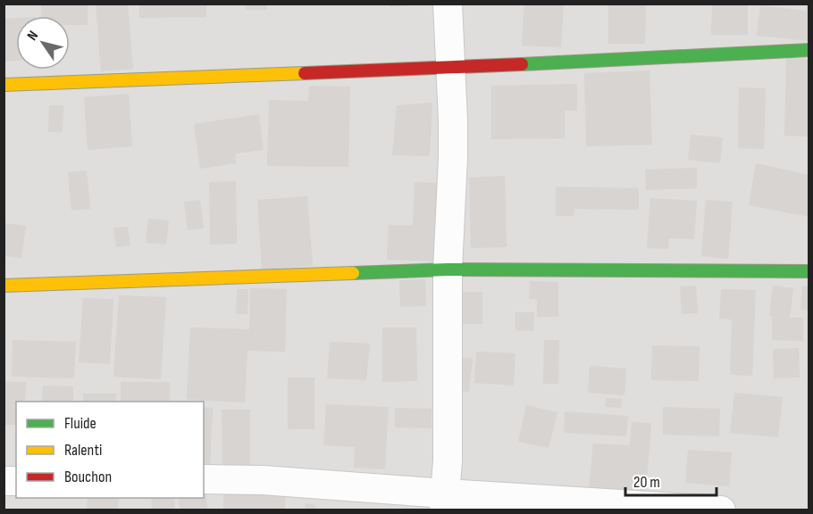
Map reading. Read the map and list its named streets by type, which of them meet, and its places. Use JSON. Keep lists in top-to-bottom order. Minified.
{"legend":["Fluide","Ralenti","Bouchon"],"scale_bar":"20 m","north":"top left"}
